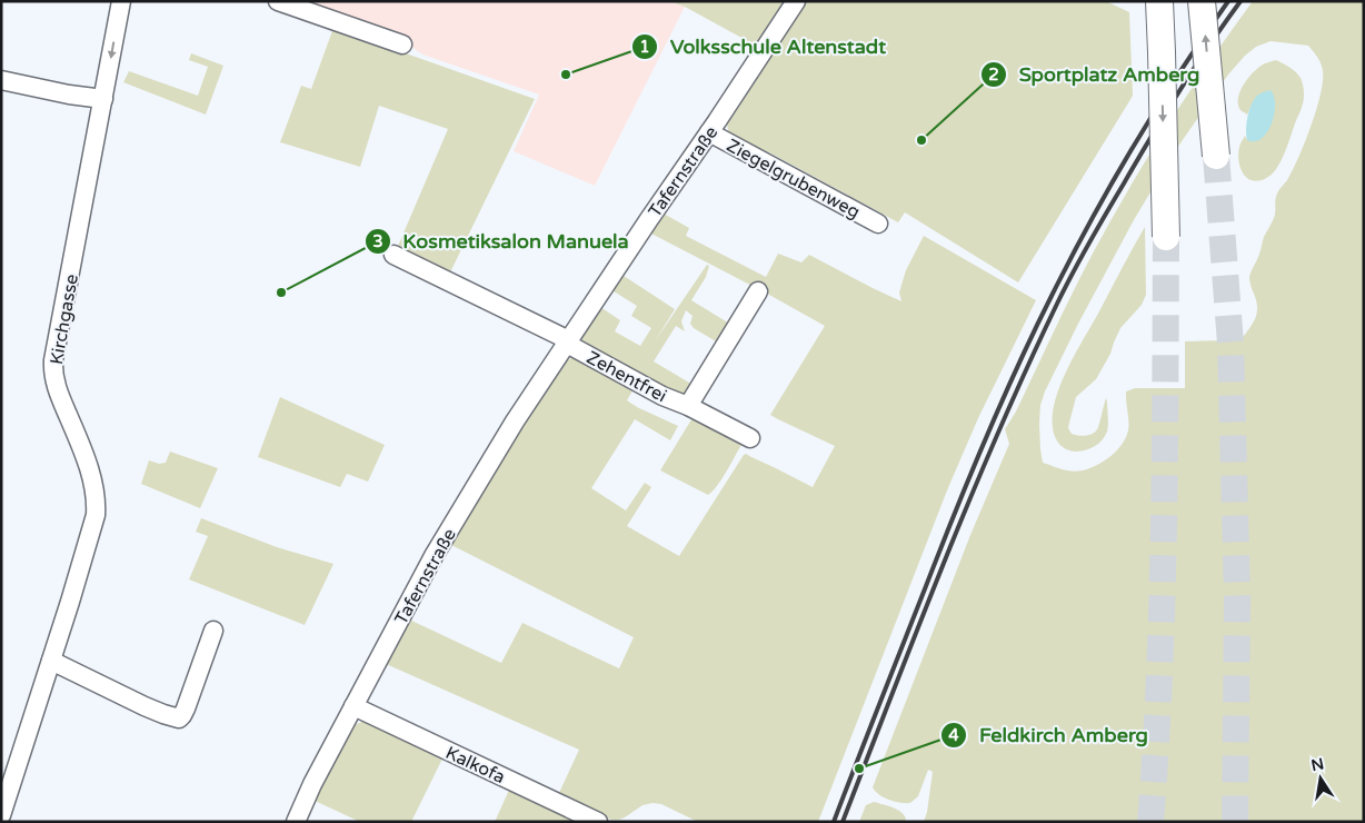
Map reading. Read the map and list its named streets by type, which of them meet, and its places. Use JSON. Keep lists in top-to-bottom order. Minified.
{"streets":{"street":["Tafernstraße","Ziegelgrubenweg","Kirchgasse","Zehentfrei","Kalkofa"]},"crossings":[["Tafernstraße","Ziegelgrubenweg"],["Tafernstraße","Zehentfrei"],["Tafernstraße","Kalkofa"]],"places":["Volksschule Altenstadt","Sportplatz Amberg","Kosmetiksalon Manuela","Feldkirch Amberg"],"north":"top"}
